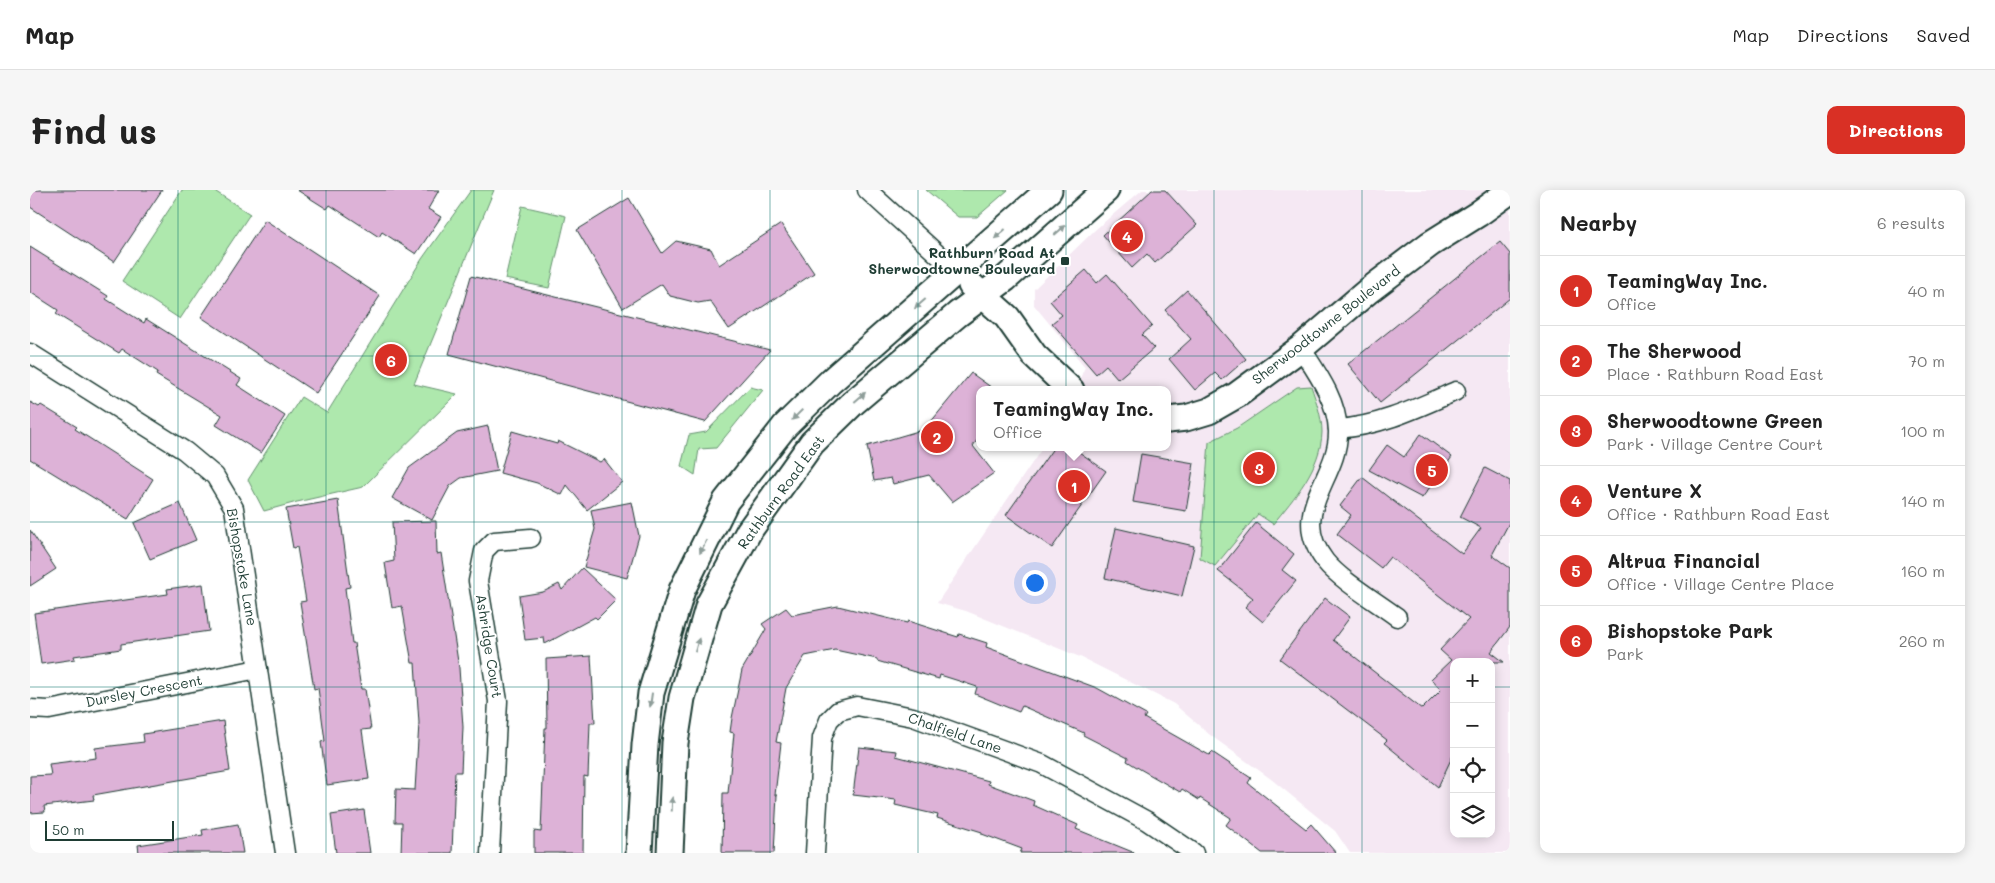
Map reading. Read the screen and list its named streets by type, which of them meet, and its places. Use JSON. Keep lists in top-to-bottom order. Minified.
{"streets":{"street":["Sherwoodtowne Boulevard","Rathburn Road East","Bishopstoke Lane","Ashridge Court","Dursley Crescent","Chalfield Lane"]},"crossings":[["Bishopstoke Lane","Dursley Crescent"]],"places":{"transit":["Rathburn Road At Sherwoodtowne Boulevard"]},"scale_bar":"50 m","page":{"header":"Map","nav":["Map","Directions","Saved"],"buttons":"Directions","title":"Find us","heading":["Nearby","6 results"],"pins":["4","6","2","3","5","1"],"list":[{"mark":"1","name":"TeamingWay Inc.","note":"Office","value":"40 m"},{"mark":"2","name":"The Sherwood","note":"Place · Rathburn Road East","value":"70 m"},{"mark":"3","name":"Sherwoodtowne Green","note":"Park · Village Centre Court","value":"100 m"},{"mark":"4","name":"Venture X","note":"Office · Rathburn Road East","value":"140 m"},{"mark":"5","name":"Altrua Financial","note":"Office · Village Centre Place","value":"160 m"},{"mark":"6","name":"Bishopstoke Park","note":"Park","value":"260 m"}],"popup":["TeamingWay Inc.","Office"],"map_buttons":["+","−"],"scale":"50 m"}}
